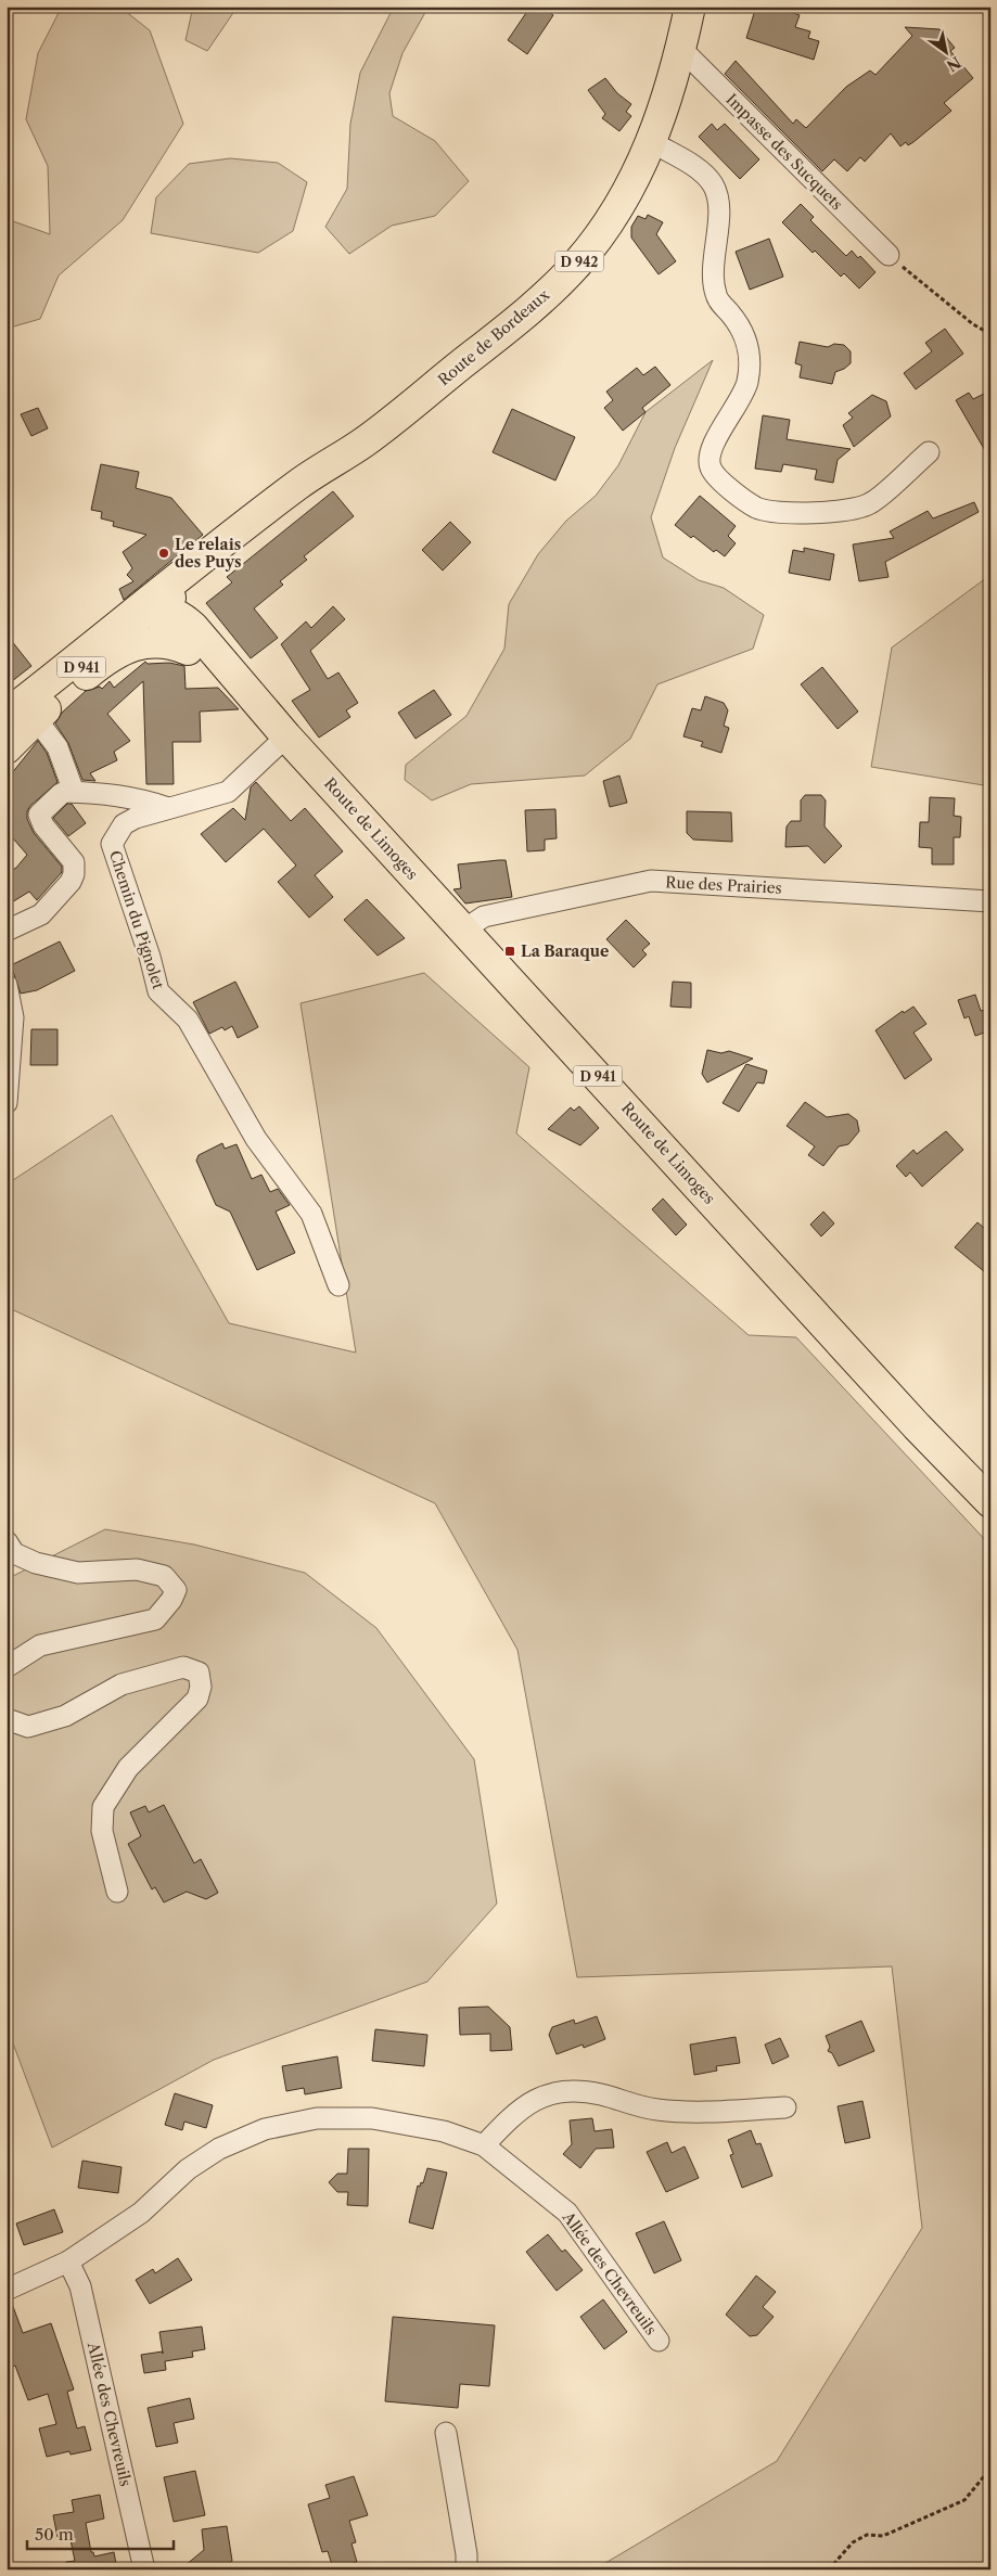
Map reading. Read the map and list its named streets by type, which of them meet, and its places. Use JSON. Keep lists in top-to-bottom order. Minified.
{"streets":{"main road":["D 942","Route de Bordeaux","D 941","Route de Limoges"],"street":["Impasse des Sucquets","Rue des Prairies","Chemin du Pignolet","Allée des Chevreuils"]},"crossings":[["Impasse des Sucquets","Route de Bordeaux"],["D 942","Route de Bordeaux"],["D 942","D 941"],["Route de Bordeaux","D 941"],["D 941","Route de Limoges"],["Route de Limoges","Rue des Prairies"],["Route de Limoges","Chemin du Pignolet"]],"places":{"other":["Le relais des Puys"],"transit":["La Baraque"]},"scale_bar":"50 m","north":"bottom right"}
